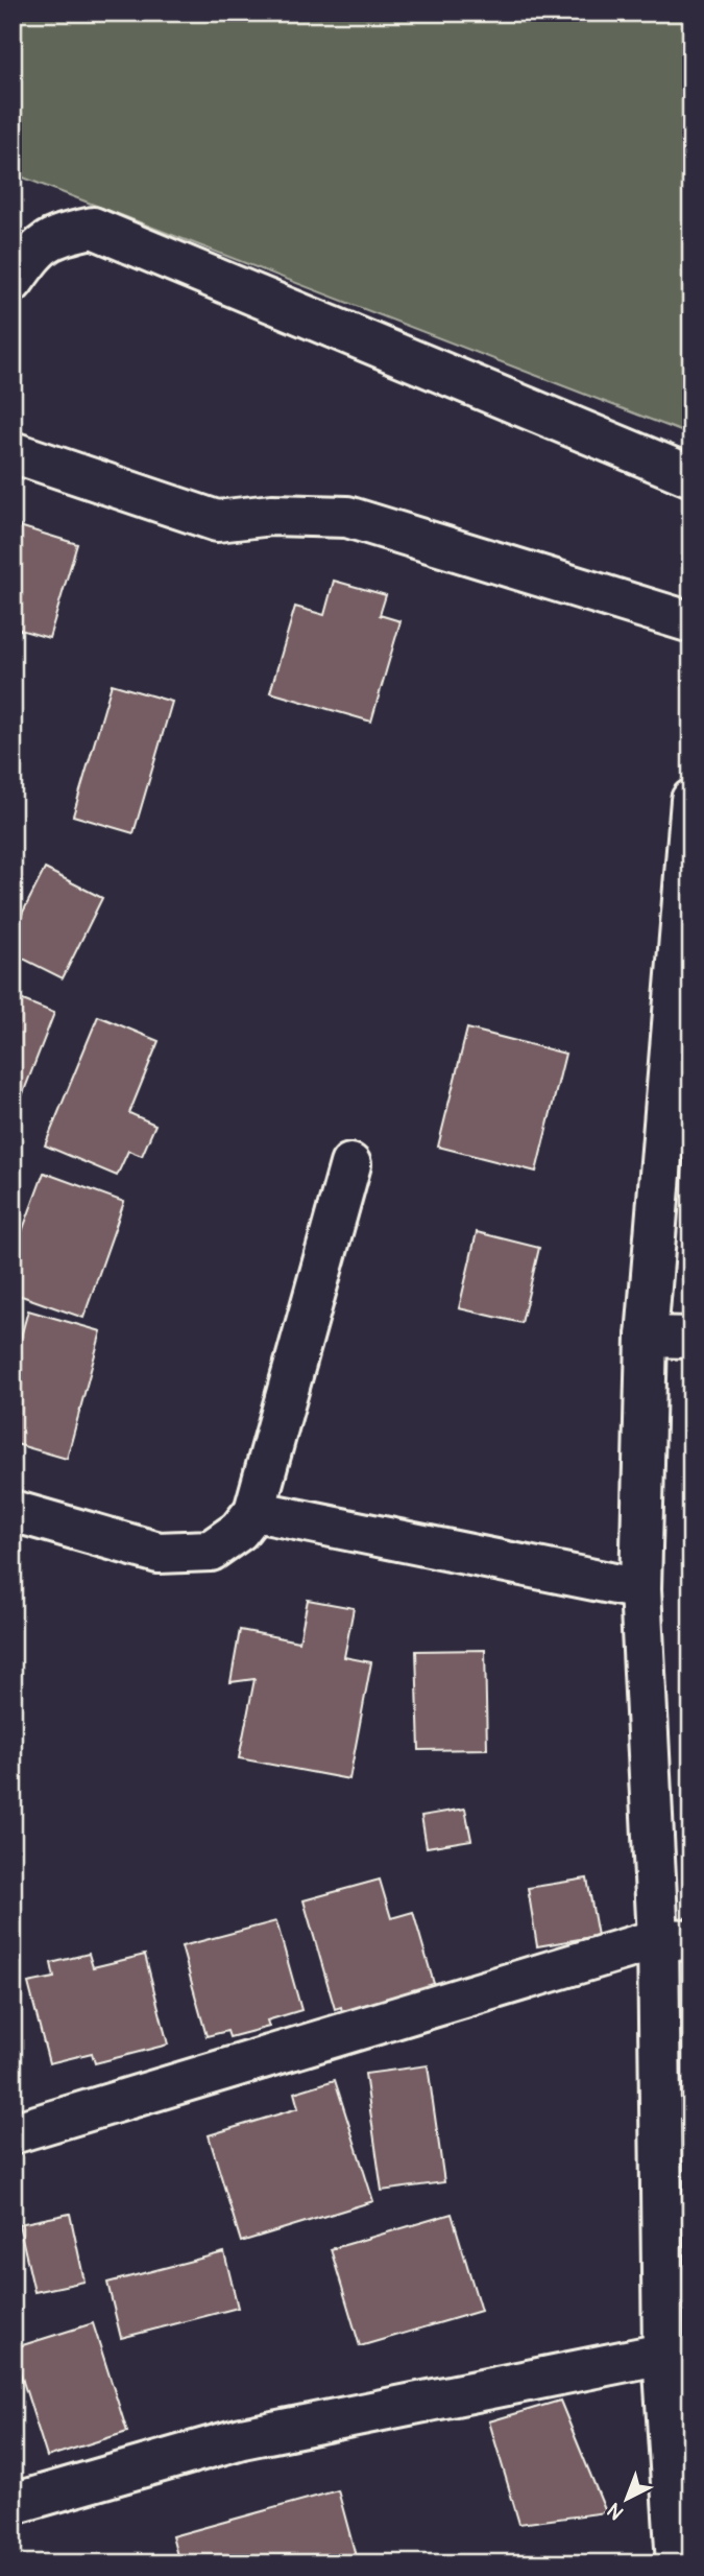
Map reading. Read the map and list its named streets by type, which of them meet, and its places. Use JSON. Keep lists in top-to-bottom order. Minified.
{"north":"bottom left"}
